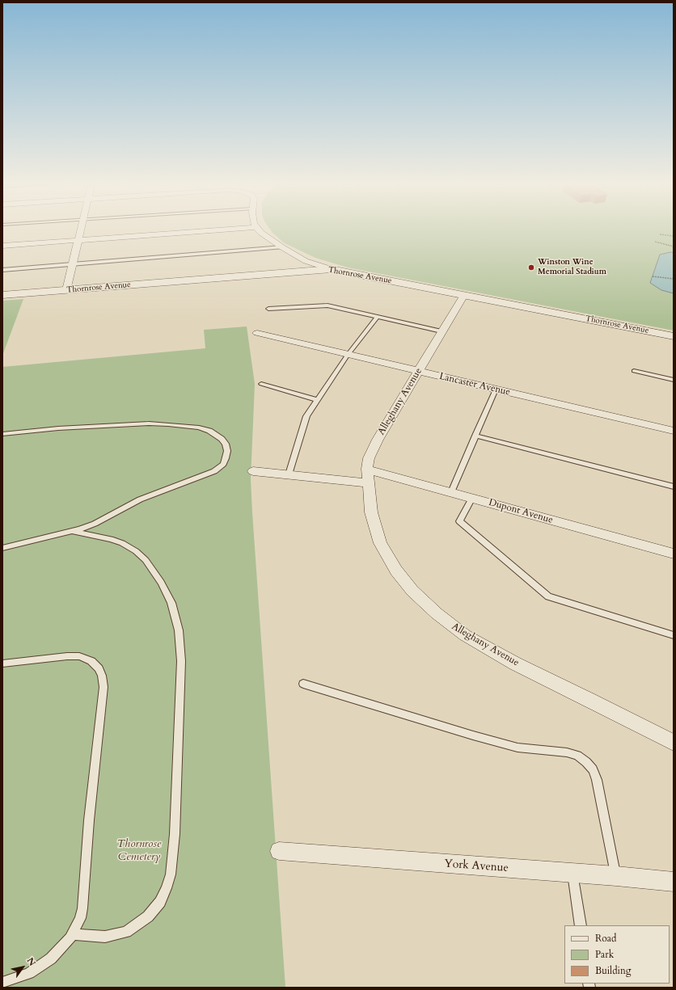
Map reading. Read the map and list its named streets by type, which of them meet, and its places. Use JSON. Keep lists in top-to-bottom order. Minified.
{"streets":{"street":["Thornrose Avenue","Lancaster Avenue","Alleghany Avenue","Dupont Avenue","York Avenue"]},"crossings":[["Thornrose Avenue","Alleghany Avenue"],["Lancaster Avenue","Alleghany Avenue"],["Alleghany Avenue","Dupont Avenue"]],"parks":["Thornrose Cemetery"],"places":["Winston Wine Memorial Stadium"],"legend":["Road","Park","Building"],"north":"top right"}
